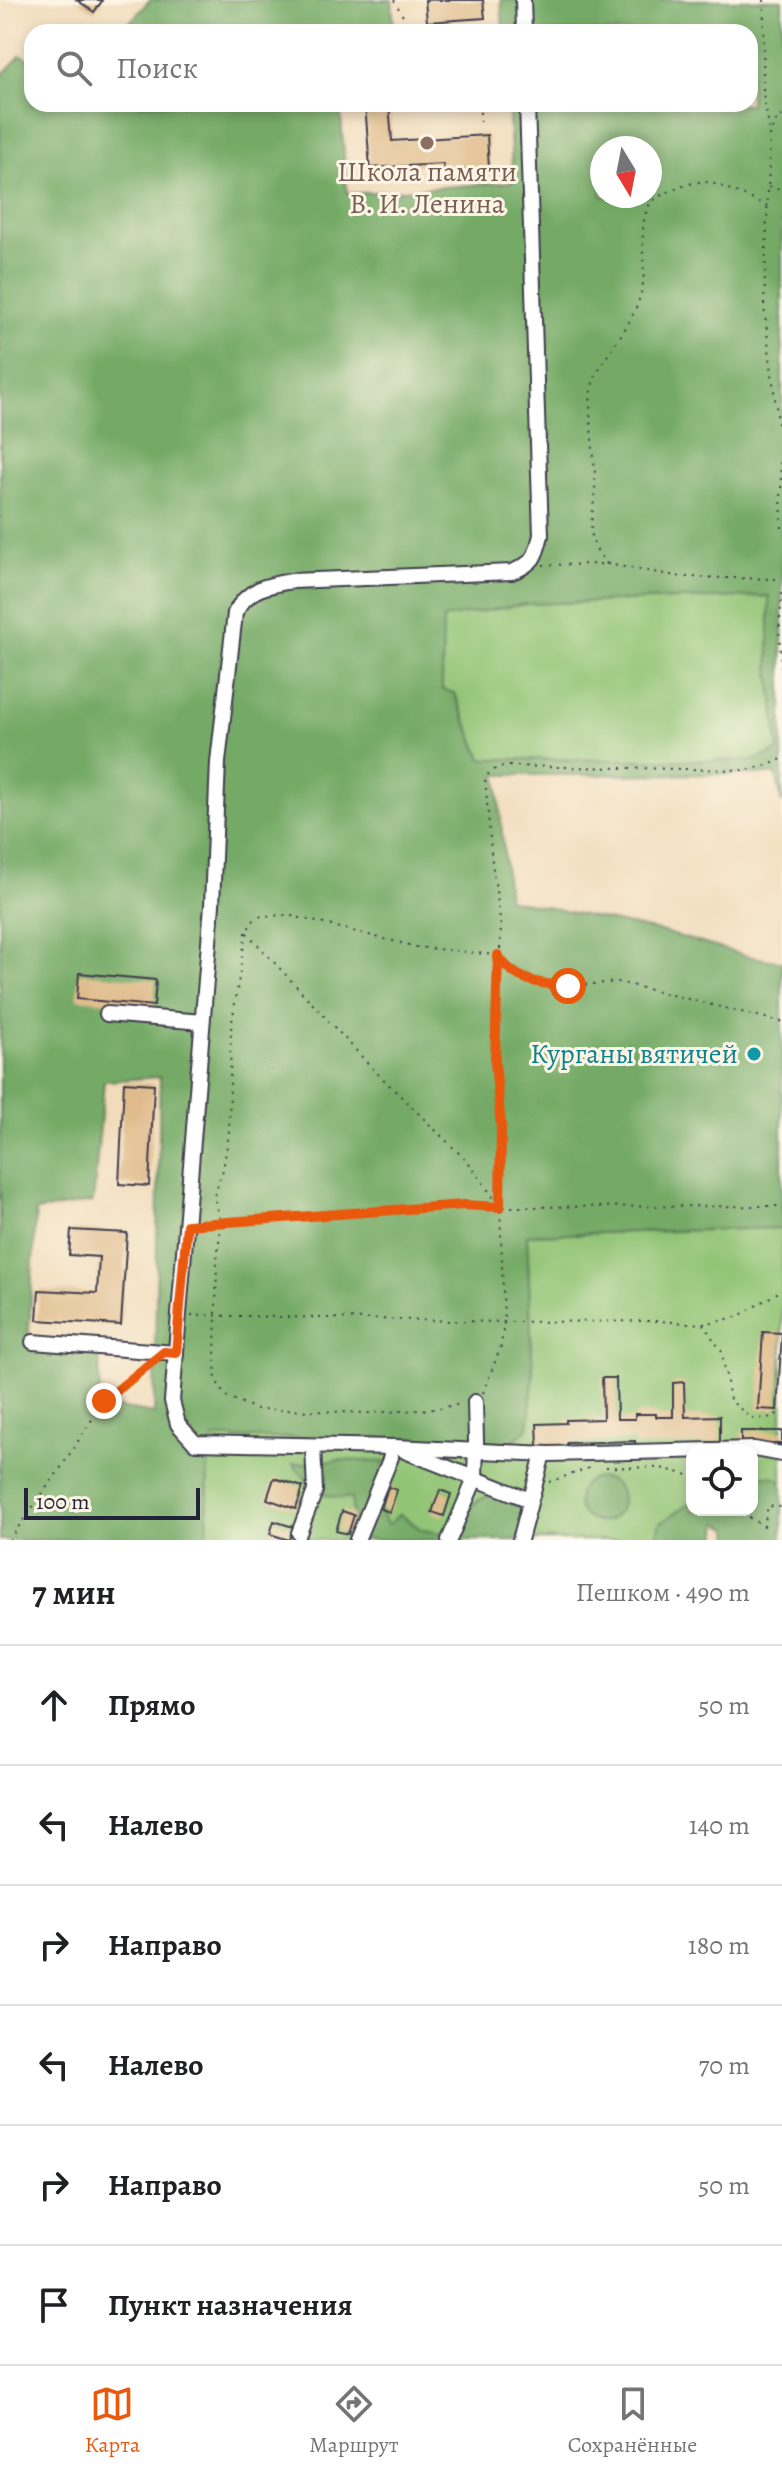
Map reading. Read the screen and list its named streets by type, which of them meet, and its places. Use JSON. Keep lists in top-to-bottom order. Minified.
{"places":["Школа памяти В. И. Ленина","Курганы вятичей"],"scale_bar":"100 m","north":"bottom","page":{"search":"Поиск","scale":"100 m","heading":["7 мин","Пешком · 490 m"],"list":[["Прямо","50 m"],["Налево","140 m"],["Направо","180 m"],["Налево","70 m"],["Направо","50 m"],"Пункт назначения"],"nav":["Карта","Маршрут","Сохранённые"]}}
